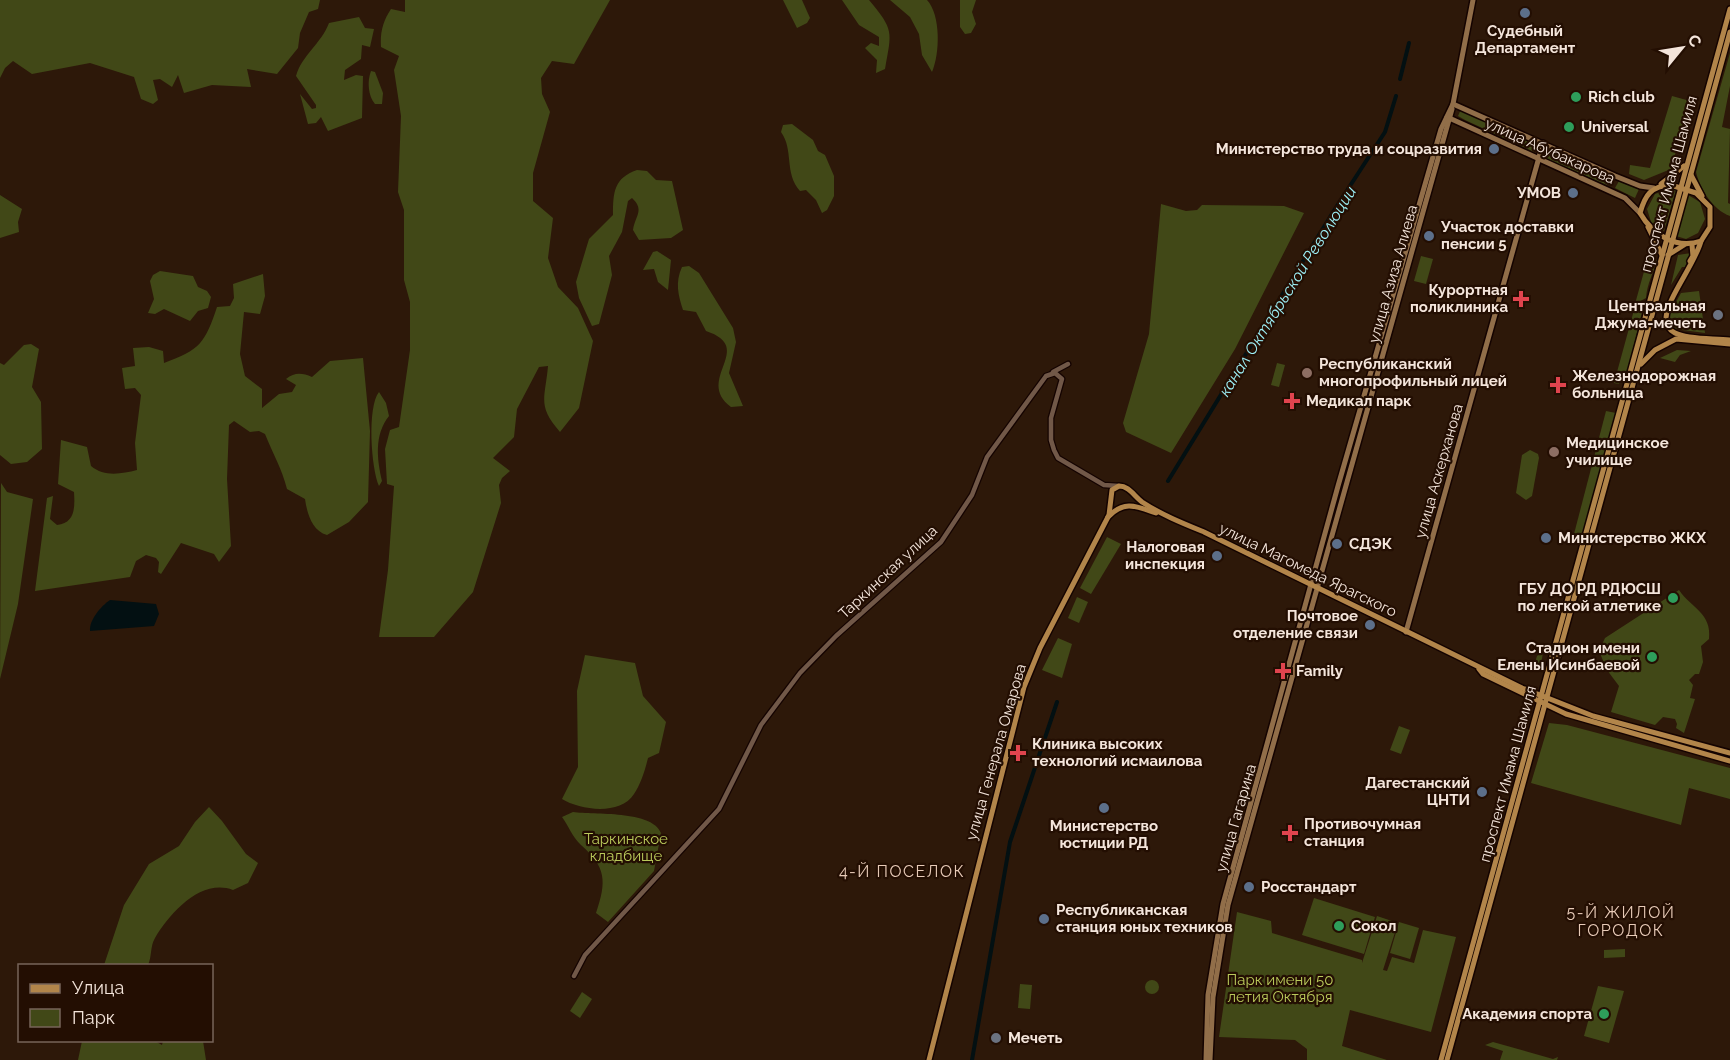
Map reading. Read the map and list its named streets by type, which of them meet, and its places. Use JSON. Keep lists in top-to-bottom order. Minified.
{"streets":{"main road":["улица Абубакарова","проспект Имама Шамиля","улица Азиза Алиева","улица Аскерханова","улица Магомеда Ярагского","улица Генерала Омарова","улица Гагарина"],"street":["Таркинская улица"]},"crossings":[["улица Абубакарова","проспект Имама Шамиля"],["улица Абубакарова","улица Азиза Алиева"],["улица Абубакарова","улица Аскерханова"],["проспект Имама Шамиля","улица Магомеда Ярагского"],["улица Азиза Алиева","улица Магомеда Ярагского"],["улица Азиза Алиева","улица Гагарина"],["улица Аскерханова","улица Магомеда Ярагского"],["улица Магомеда Ярагского","улица Генерала Омарова"],["улица Магомеда Ярагского","улица Гагарина"]],"districts":["4-Й ПОСЕЛОК","5-Й ЖИЛОЙ ГОРОДОК"],"water":["канал Октябрьской Революции"],"parks":["Таркинское кладбище","Парк имени 50 летия Октября"],"places":{"other":["Судебный Департамент","Rich club","Universal","Министерство труда и соцразвития","УМОВ","Участок доставки пенсии 5","Центральная Джума-мечеть","Республиканский многопрофильный лицей","Медицинское училище","Министерство ЖКХ","СДЭК","Налоговая инспекция","ГБУ ДО РД РДЮСШ по легкой атлетике","Почтовое отделение связи","Стадион имени Елены Исинбаевой","Дагестанский ЦНТИ","Министерство юстиции РД","Росстандарт","Республиканская станция юных техников","Сокол","Академия спорта","Мечеть"],"health":["Курортная поликлиника","Железнодорожная больница","Медикал парк","Family","Клиника высоких технологий исмаилова","Противочумная станция"]},"legend":["Улица","Парк"],"north":"top right"}
